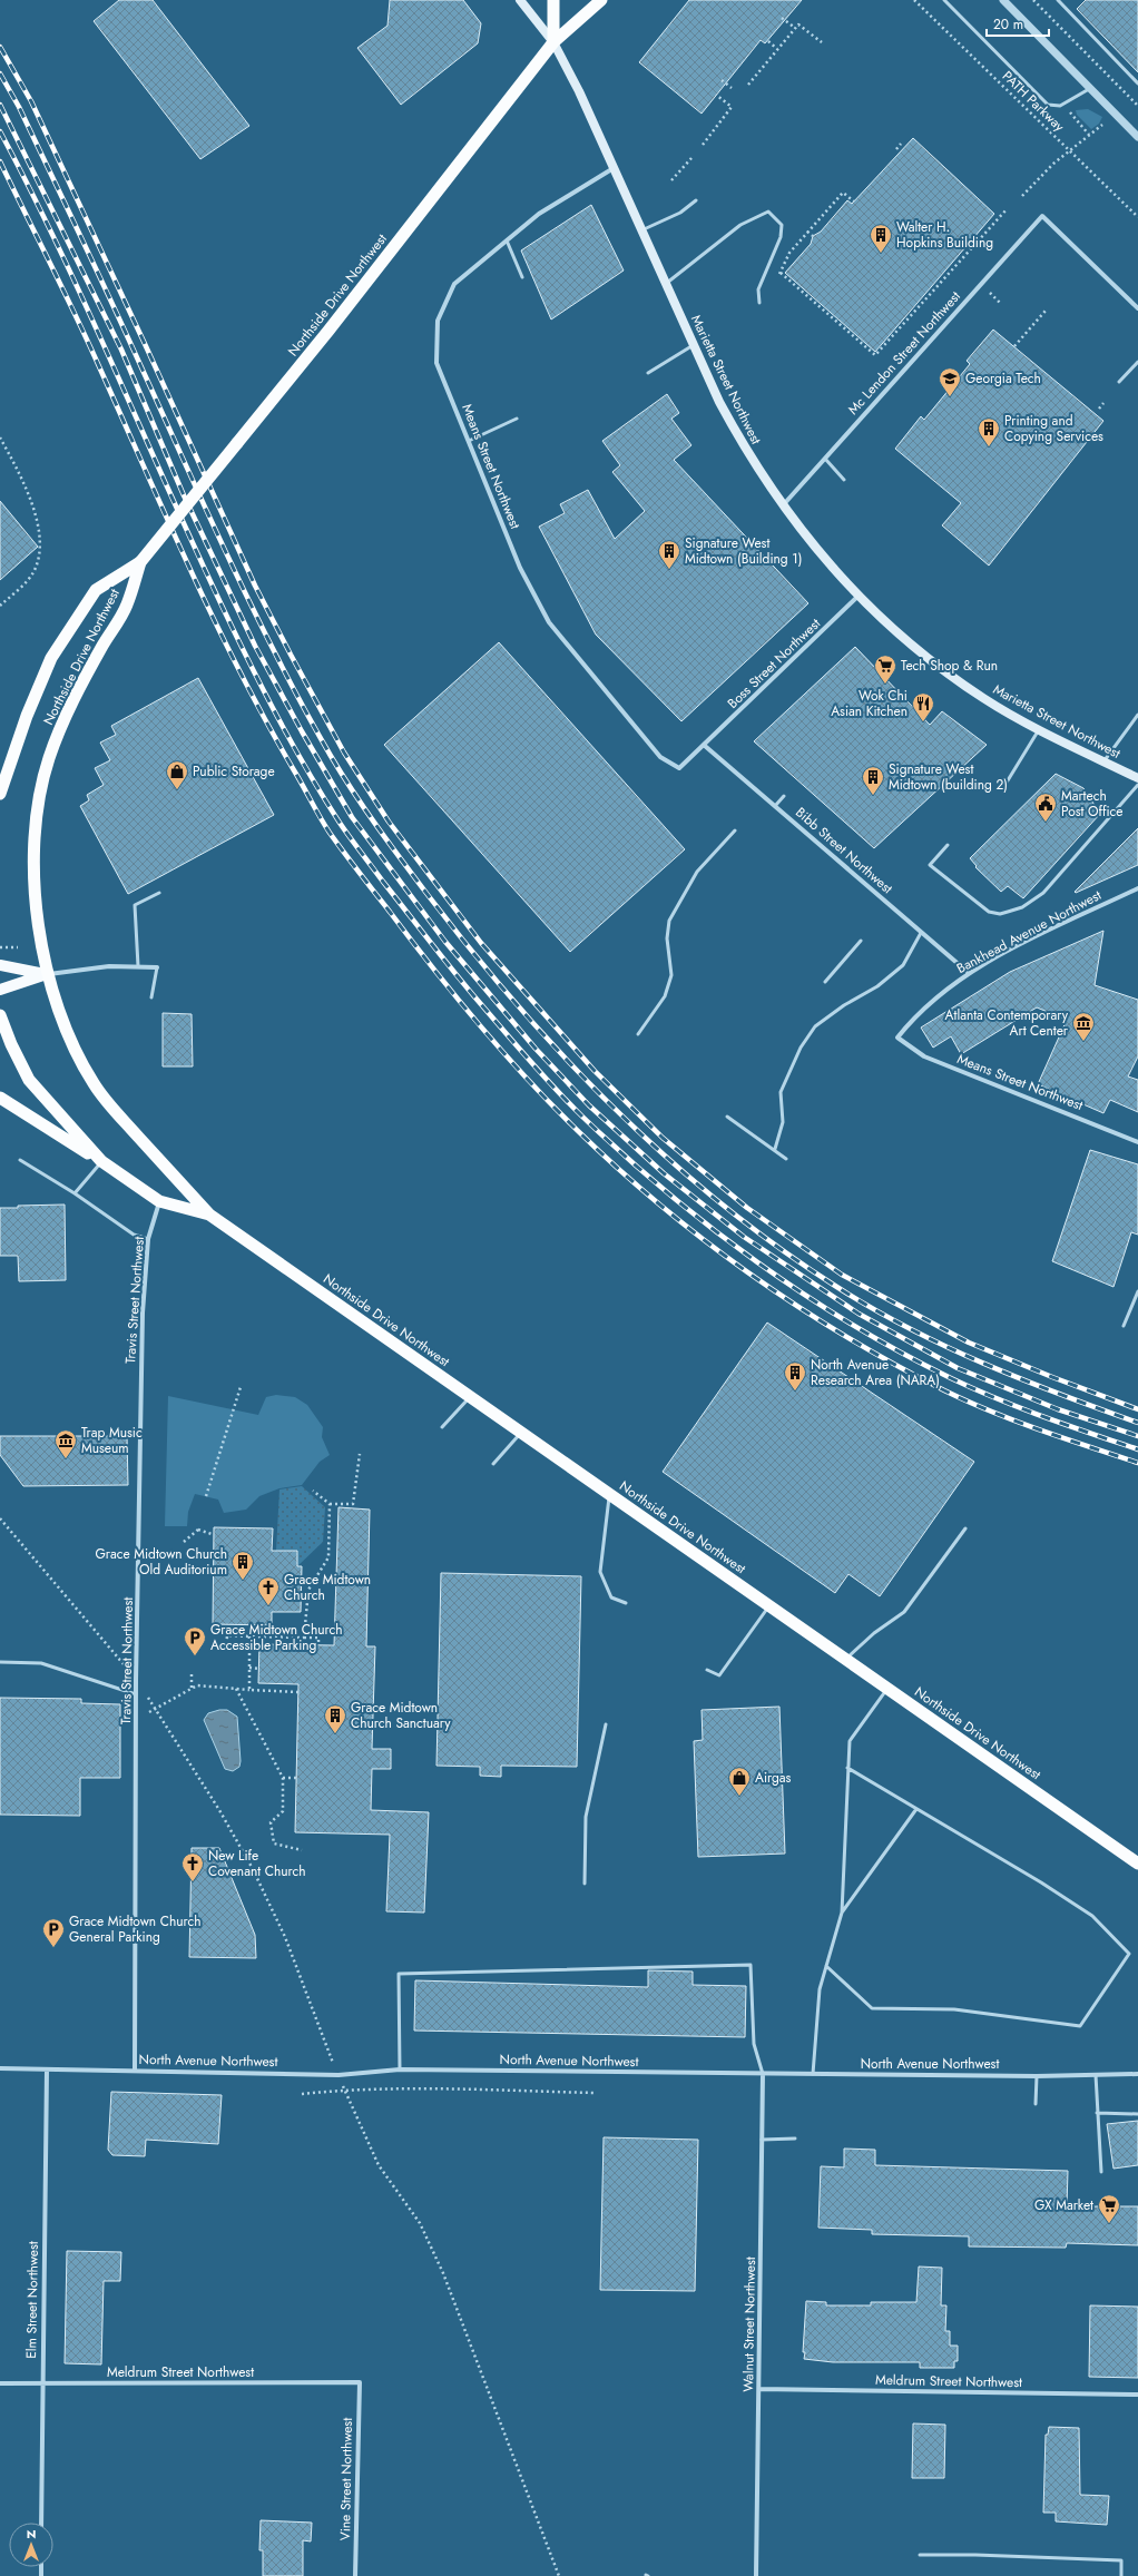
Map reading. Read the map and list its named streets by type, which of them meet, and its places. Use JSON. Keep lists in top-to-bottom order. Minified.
{"streets":{"highway":["Northside Drive Northwest"],"main road":["Marietta Street Northwest"],"street":["Mc Lendon Street Northwest","Means Street Northwest","Boss Street Northwest","Bibb Street Northwest","Bankhead Avenue Northwest","Travis Street Northwest","North Avenue Northwest","Elm Street Northwest","Walnut Street Northwest","Meldrum Street Northwest","Vine Street Northwest"],"path":["PATH Parkway"]},"crossings":[["Northside Drive Northwest","Marietta Street Northwest"],["Northside Drive Northwest","Travis Street Northwest"],["Mc Lendon Street Northwest","Marietta Street Northwest"],["Marietta Street Northwest","Means Street Northwest"],["Marietta Street Northwest","Boss Street Northwest"],["Means Street Northwest","Boss Street Northwest"],["Means Street Northwest","Bibb Street Northwest"],["Means Street Northwest","Bankhead Avenue Northwest"],["Boss Street Northwest","Bibb Street Northwest"],["Bibb Street Northwest","Bankhead Avenue Northwest"],["Travis Street Northwest","North Avenue Northwest"],["North Avenue Northwest","Elm Street Northwest"],["North Avenue Northwest","Walnut Street Northwest"],["Elm Street Northwest","Meldrum Street Northwest"],["Walnut Street Northwest","Meldrum Street Northwest"],["Meldrum Street Northwest","Vine Street Northwest"]],"places":{"building":["Walter H. Hopkins Building","Printing and Copying Services","Signature West Midtown (Building 1)","Signature West Midtown (building 2)","North Avenue Research Area (NARA)","Grace Midtown Church Old Auditorium","Grace Midtown Church Sanctuary"],"school or university":["Georgia Tech"],"supermarket":["Tech Shop & Run","GX Market"],"restaurant":["Wok Chi Asian Kitchen"],"shop":["Public Storage","Airgas"],"public building":["Martech Post Office"],"museum":["Atlanta Contemporary Art Center","Trap Music Museum"],"church":["Grace Midtown Church","New Life Covenant Church"],"parking":["Grace Midtown Church Accessible Parking","Grace Midtown Church General Parking"]},"scale_bar":"20 m","north":"top"}
